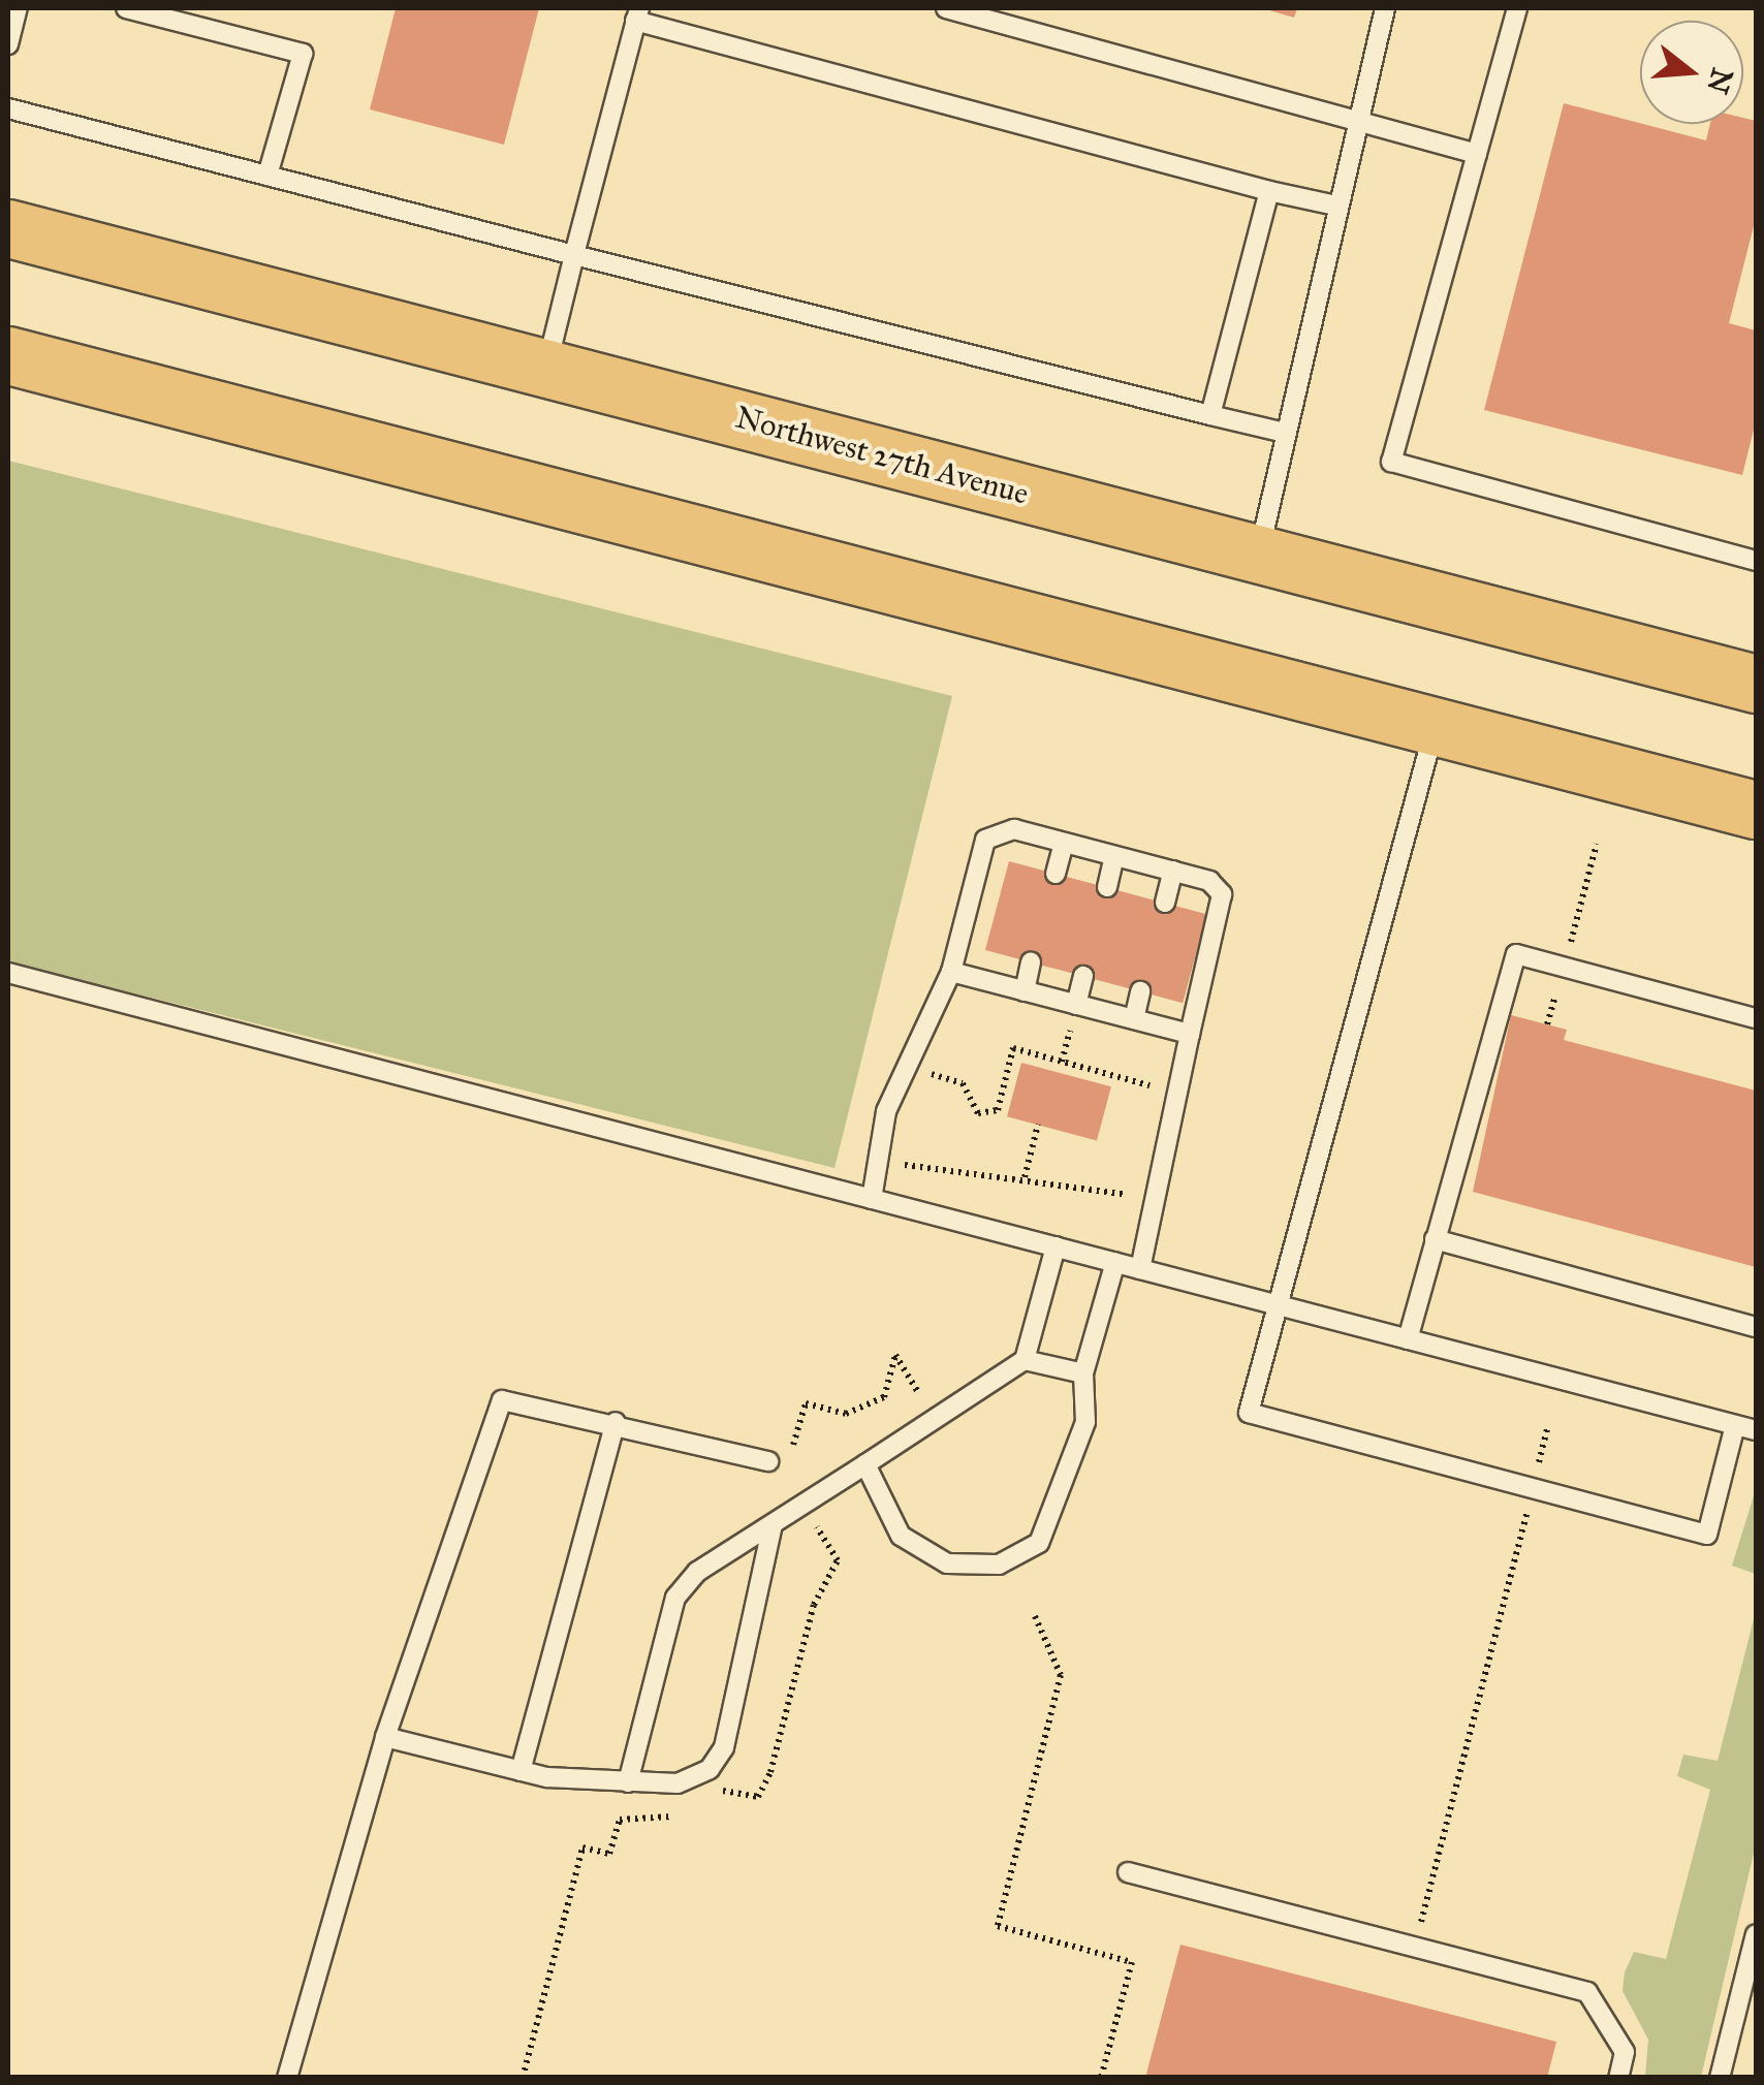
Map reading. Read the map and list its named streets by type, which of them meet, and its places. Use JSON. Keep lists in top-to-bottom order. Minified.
{"streets":{"main road":["Northwest 27th Avenue"]},"north":"right"}
